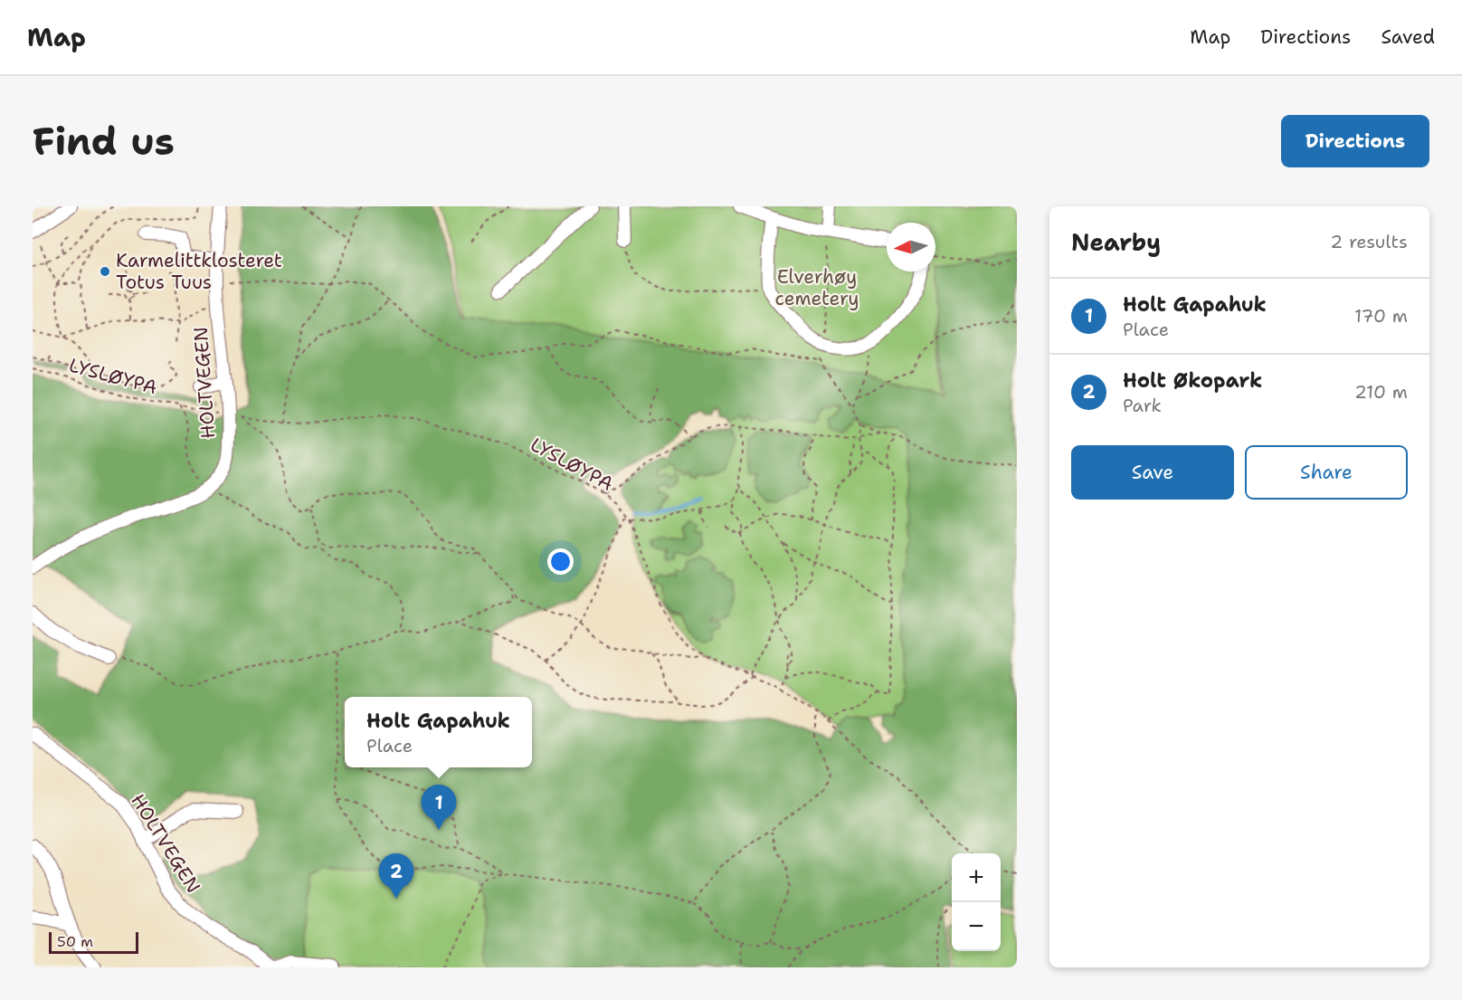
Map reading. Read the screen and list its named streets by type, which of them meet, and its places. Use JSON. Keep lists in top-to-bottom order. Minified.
{"streets":{"street":["HOLTVEGEN"],"path":["LYSLØYPA"]},"crossings":[["LYSLØYPA","HOLTVEGEN"]],"parks":["Elverhøy cemetery"],"places":["Karmelittklosteret Totus Tuus"],"scale_bar":"50 m","north":"left","page":{"header":"Map","nav":["Map","Directions","Saved"],"buttons":["Directions",["Save","Share"]],"title":"Find us","heading":["Nearby","2 results"],"list":[{"mark":"1","name":"Holt Gapahuk","note":"Place","value":"170 m"},{"mark":"2","name":"Holt Økopark","note":"Park","value":"210 m"}],"popup":["Holt Gapahuk","Place"],"pins":["1","2"],"map_buttons":["+","−"],"scale":"50 m"}}
